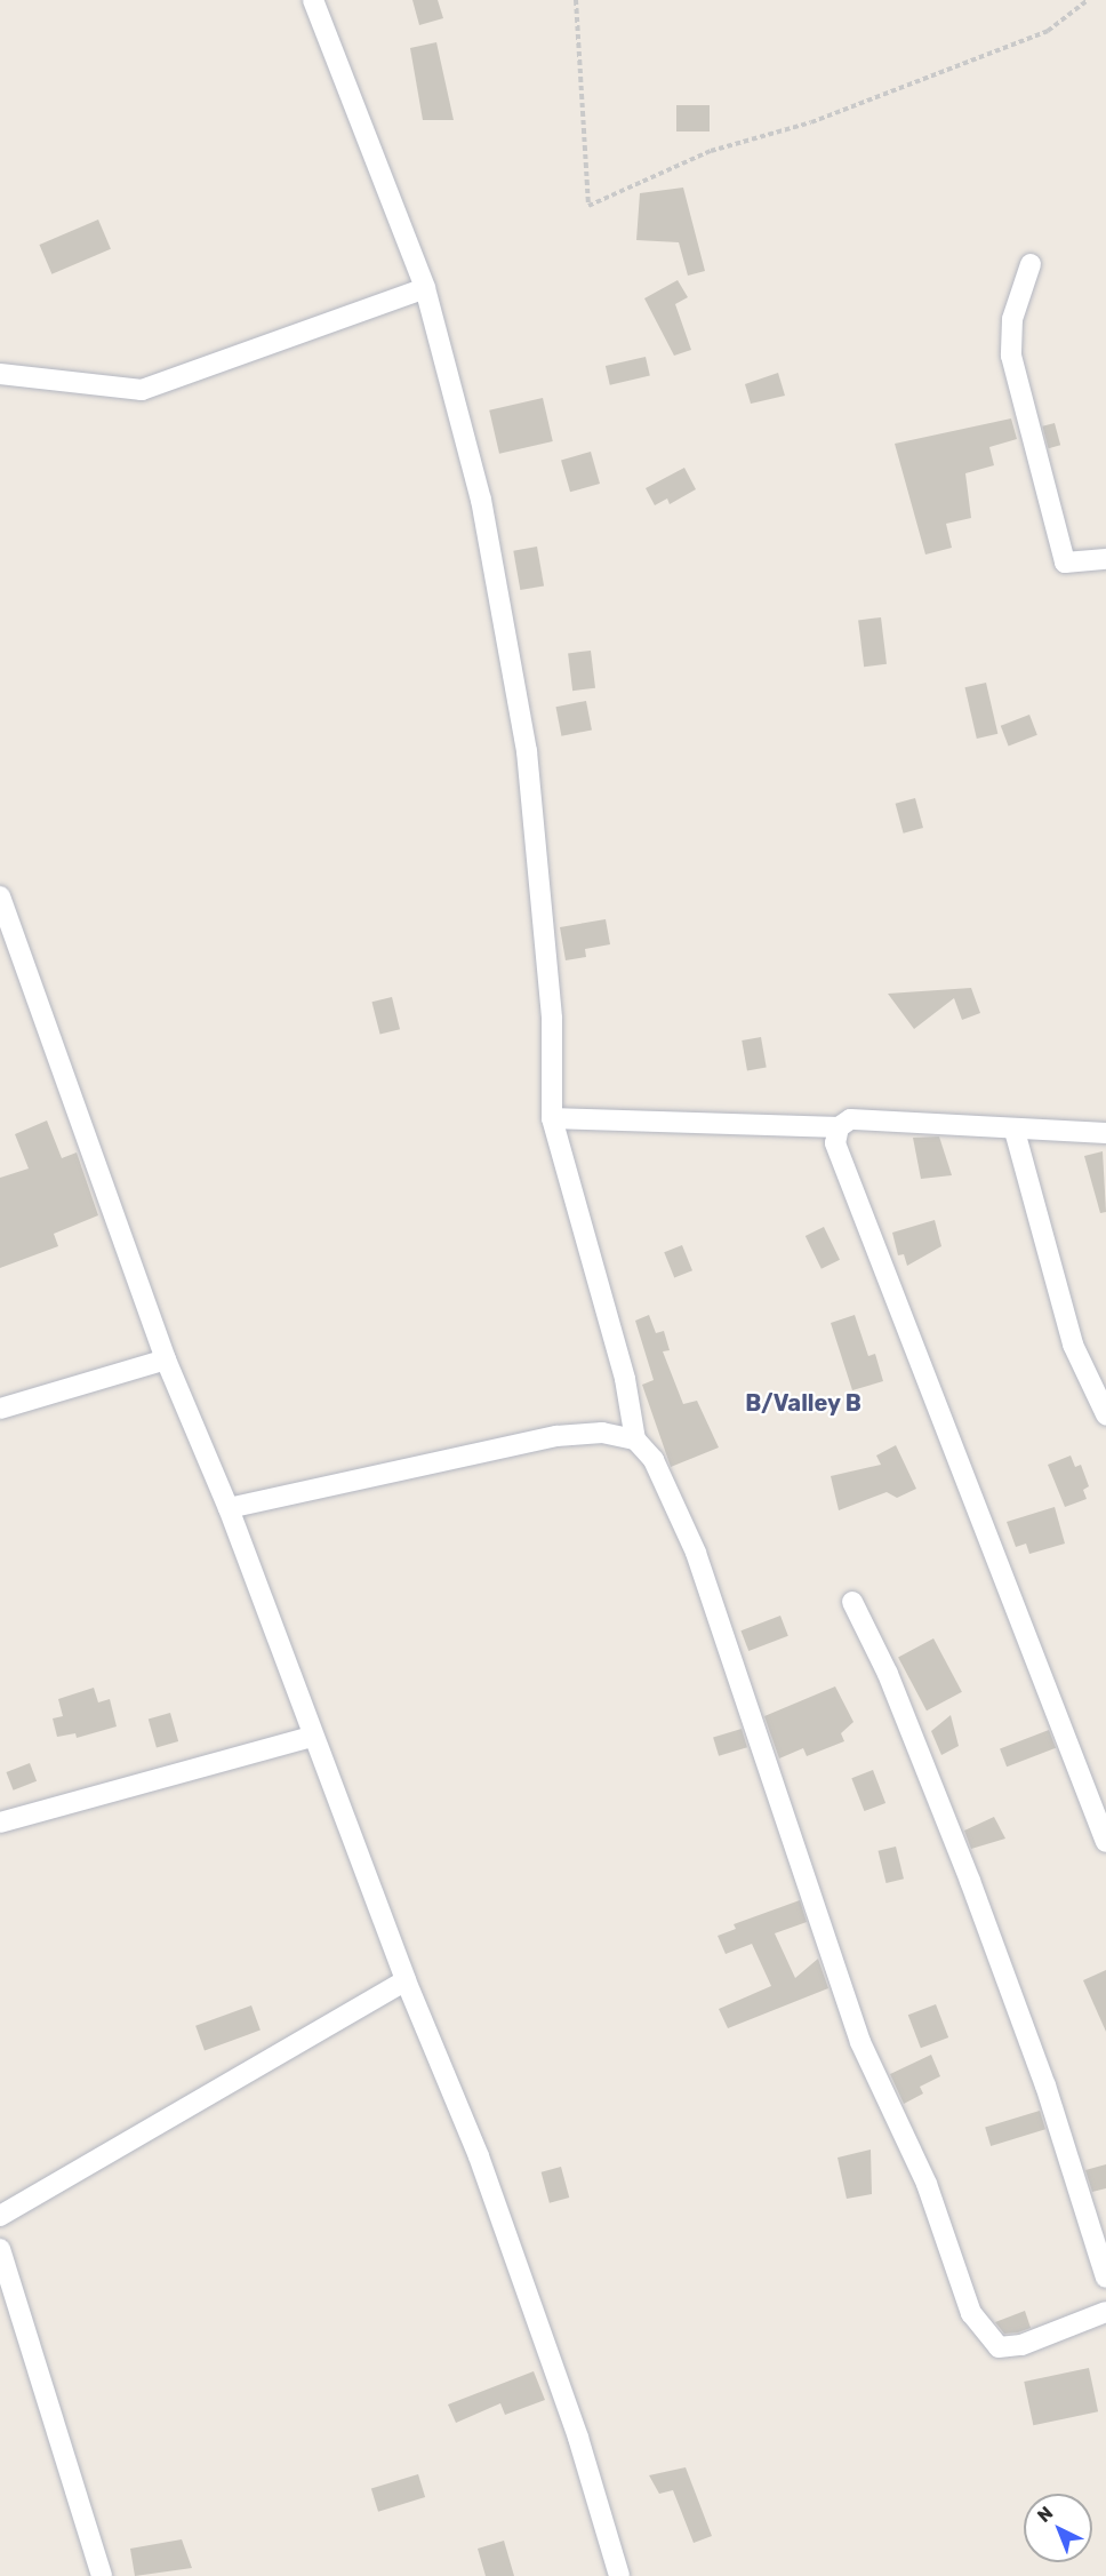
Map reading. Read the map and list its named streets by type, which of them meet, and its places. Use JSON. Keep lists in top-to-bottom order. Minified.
{"districts":["B/Valley B"],"north":"top left"}
